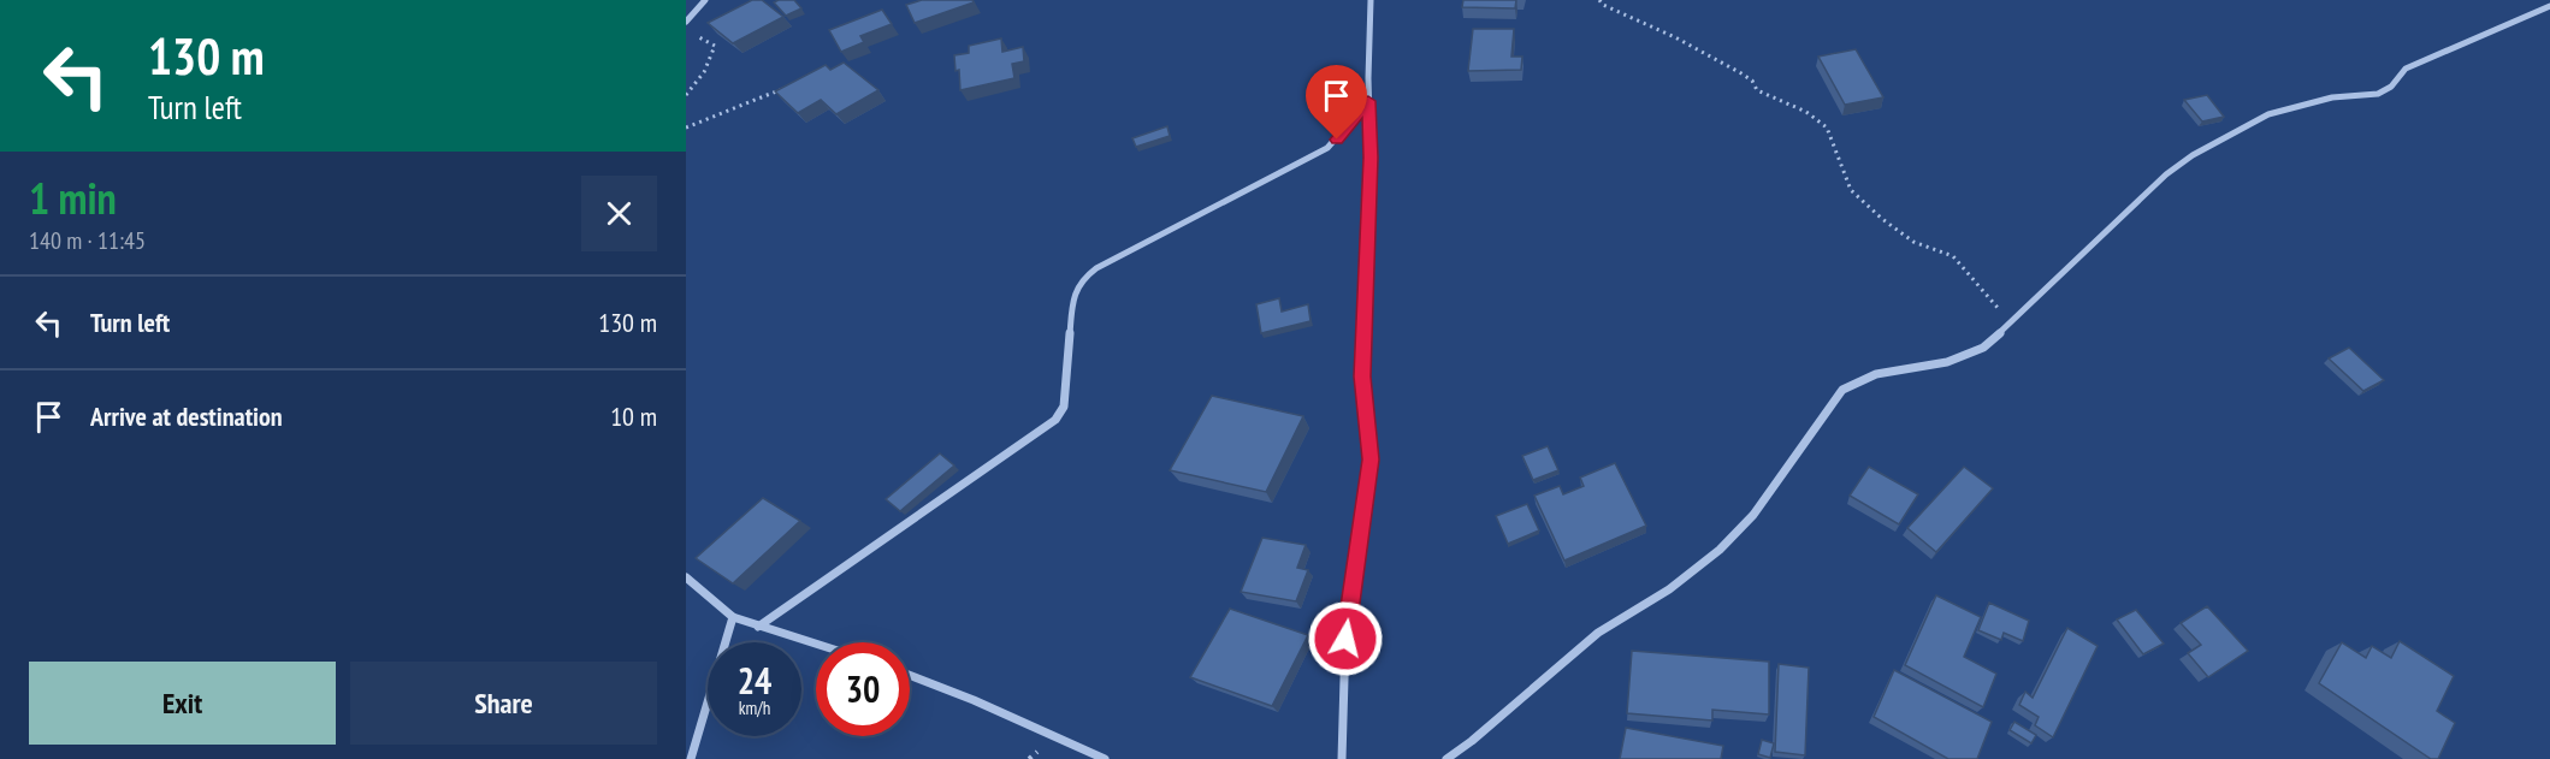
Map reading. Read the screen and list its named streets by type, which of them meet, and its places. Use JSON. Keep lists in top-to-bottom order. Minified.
{"page":{"turn":["130 m","Turn left"],"heading":["1 min","140 m · 11:45"],"list":[{"name":"Turn left","value":"130 m"},{"name":"Arrive at destination","value":"10 m"}],"speed":"24 km/h","limit":"30","buttons":["Exit","Share"]}}
